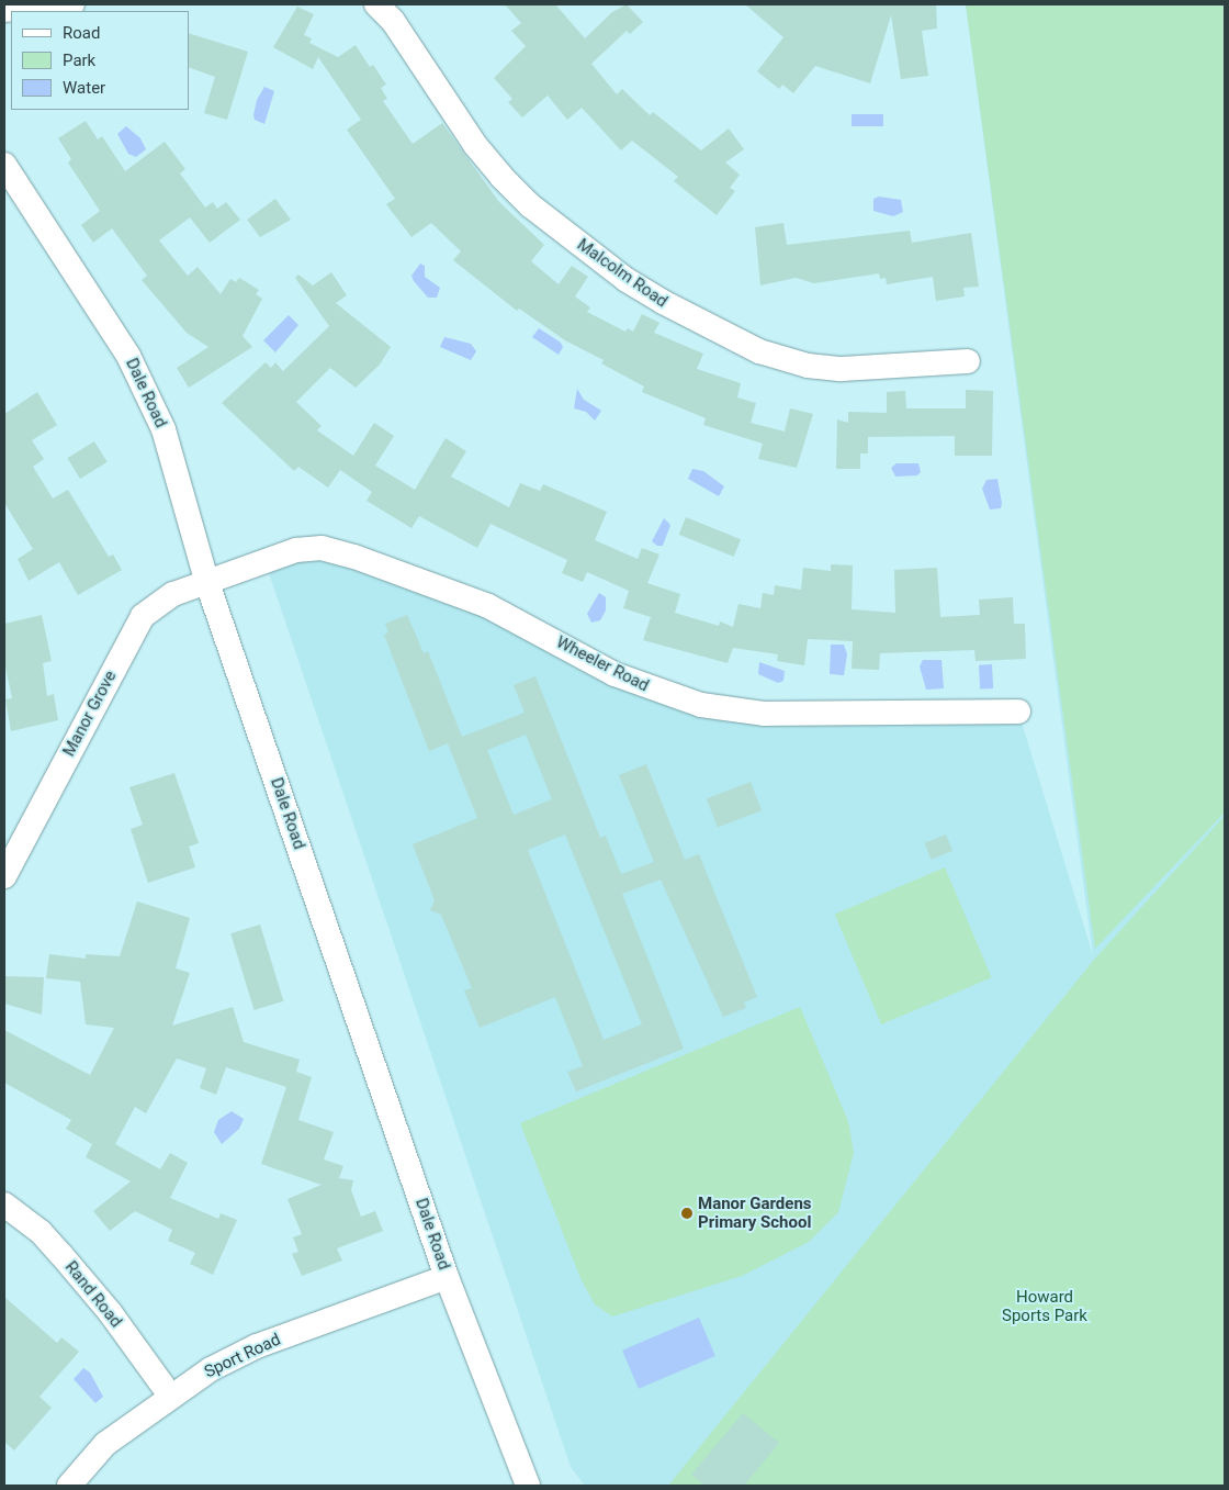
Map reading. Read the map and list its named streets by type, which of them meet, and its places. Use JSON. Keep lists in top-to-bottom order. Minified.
{"streets":{"street":["Malcolm Road","Dale Road","Wheeler Road","Manor Grove","Rand Road","Sport Road"]},"crossings":[["Dale Road","Wheeler Road"],["Dale Road","Manor Grove"],["Dale Road","Sport Road"],["Wheeler Road","Manor Grove"],["Rand Road","Sport Road"]],"parks":["Howard Sports Park"],"places":["Manor Gardens Primary School"],"legend":["Road","Park","Water"]}
